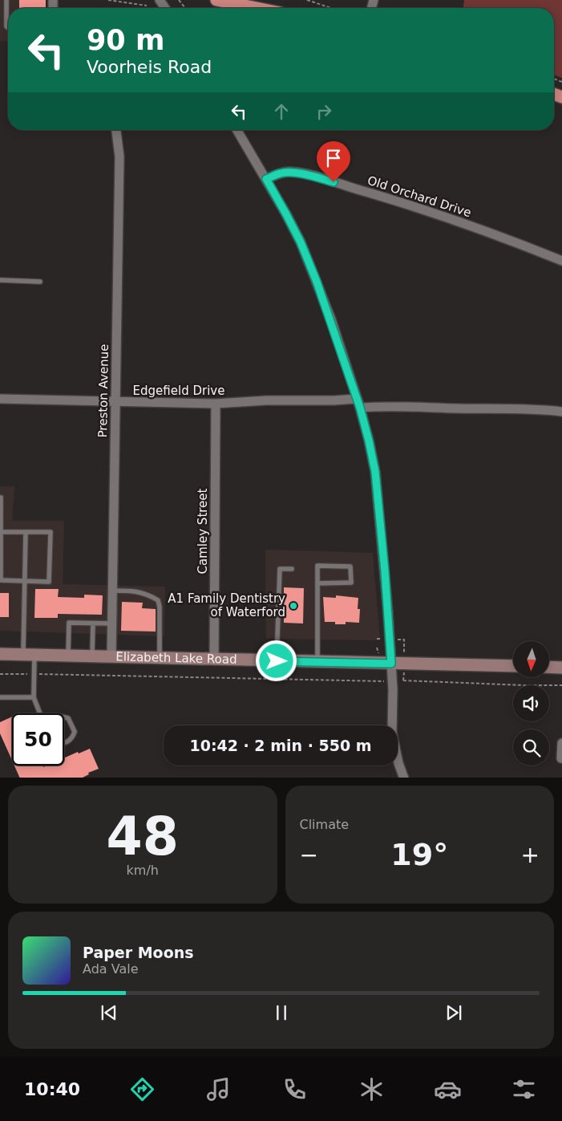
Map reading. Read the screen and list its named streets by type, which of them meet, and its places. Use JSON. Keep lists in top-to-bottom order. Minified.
{"streets":{"main road":["Elizabeth Lake Road"],"street":["Old Orchard Drive","Preston Avenue","Edgefield Drive","Camley Street"]},"crossings":[["Preston Avenue","Edgefield Drive"],["Preston Avenue","Elizabeth Lake Road"],["Edgefield Drive","Camley Street"],["Camley Street","Elizabeth Lake Road"]],"places":["A1 Family Dentistry of Waterford"],"north":"bottom","page":{"turn":["90 m","Voorheis Road"],"limit":"50","trip":"10:42 · 2 min · 550 m","tile":[["48","km/h"],"Climate"],"heat":["−","19°","+"],"song":["Paper Moons","Ada Vale"],"tabs":"10:40"}}
